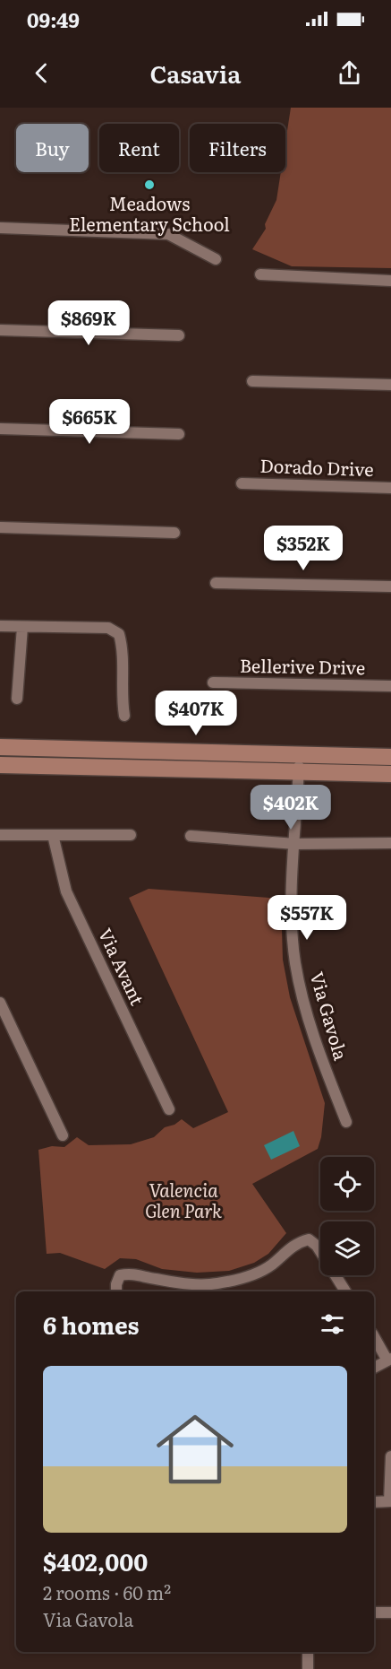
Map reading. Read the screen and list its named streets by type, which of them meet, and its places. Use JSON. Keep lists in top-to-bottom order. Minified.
{"streets":{"street":["Dorado Drive","Bellerive Drive","Via Avant","Via Gavola"]},"parks":["Valencia Glen Park"],"places":["Meadows Elementary School"],"page":{"status":"09:49","header":"Casavia","chip":["Buy","Rent","Filters"],"price":["$869K","$665K","$352K","$407K","$402K","$557K"],"heading":"6 homes","list":[{"name":"$402,000","note":"2 rooms · 60 m² · Via Gavola"}]}}
